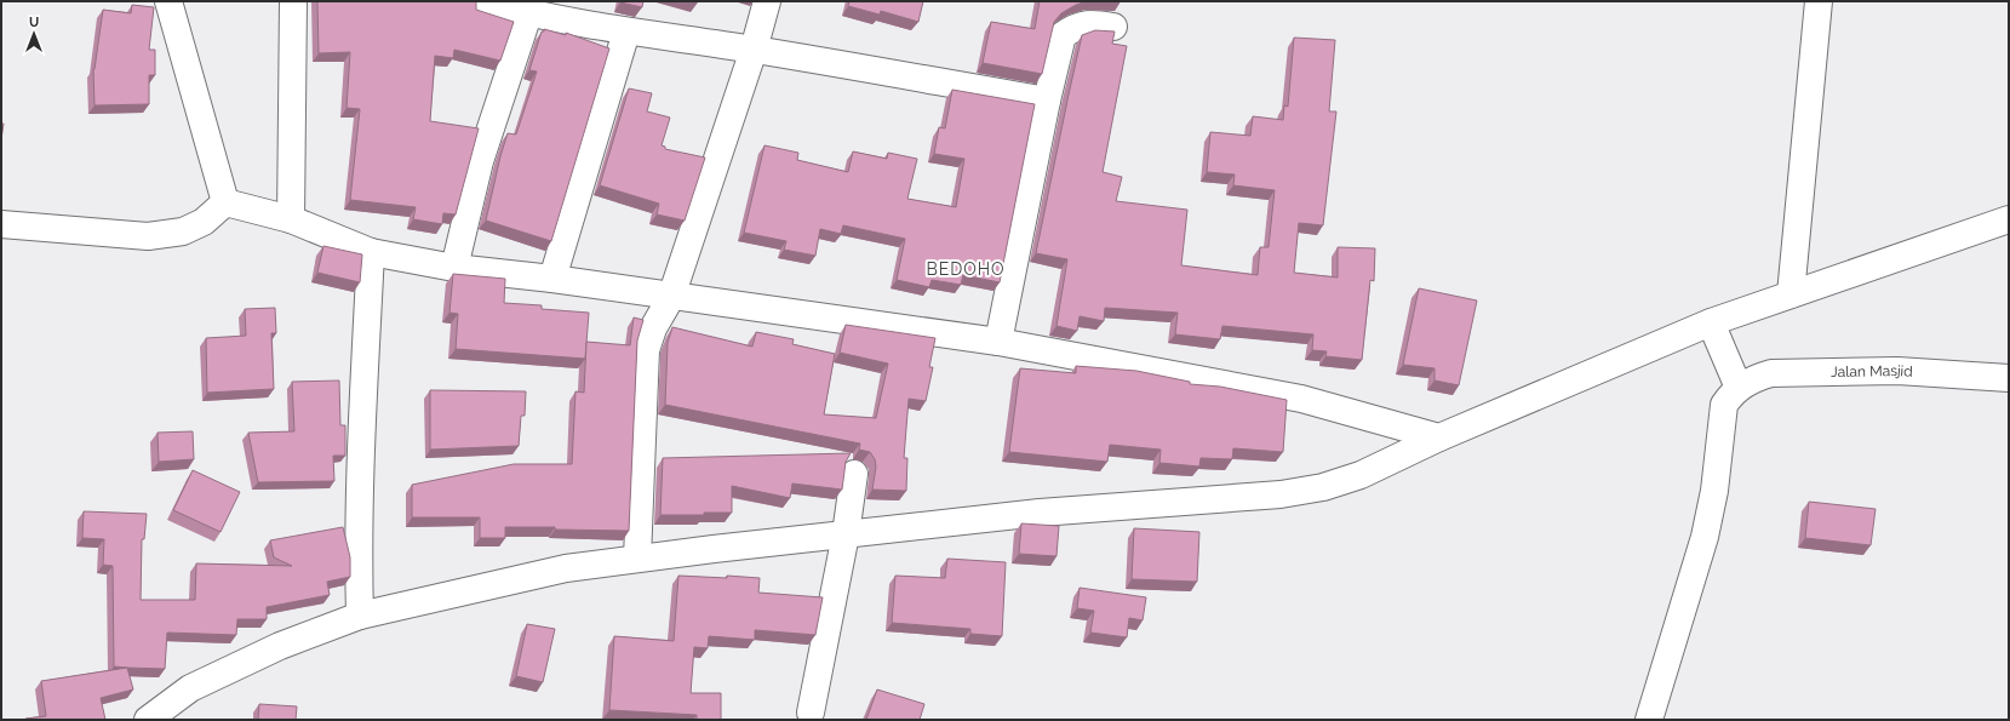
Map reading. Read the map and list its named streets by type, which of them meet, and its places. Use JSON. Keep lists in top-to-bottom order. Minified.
{"streets":{"street":["Jalan Masjid"]},"districts":["BEDOHO"],"north":"top"}
